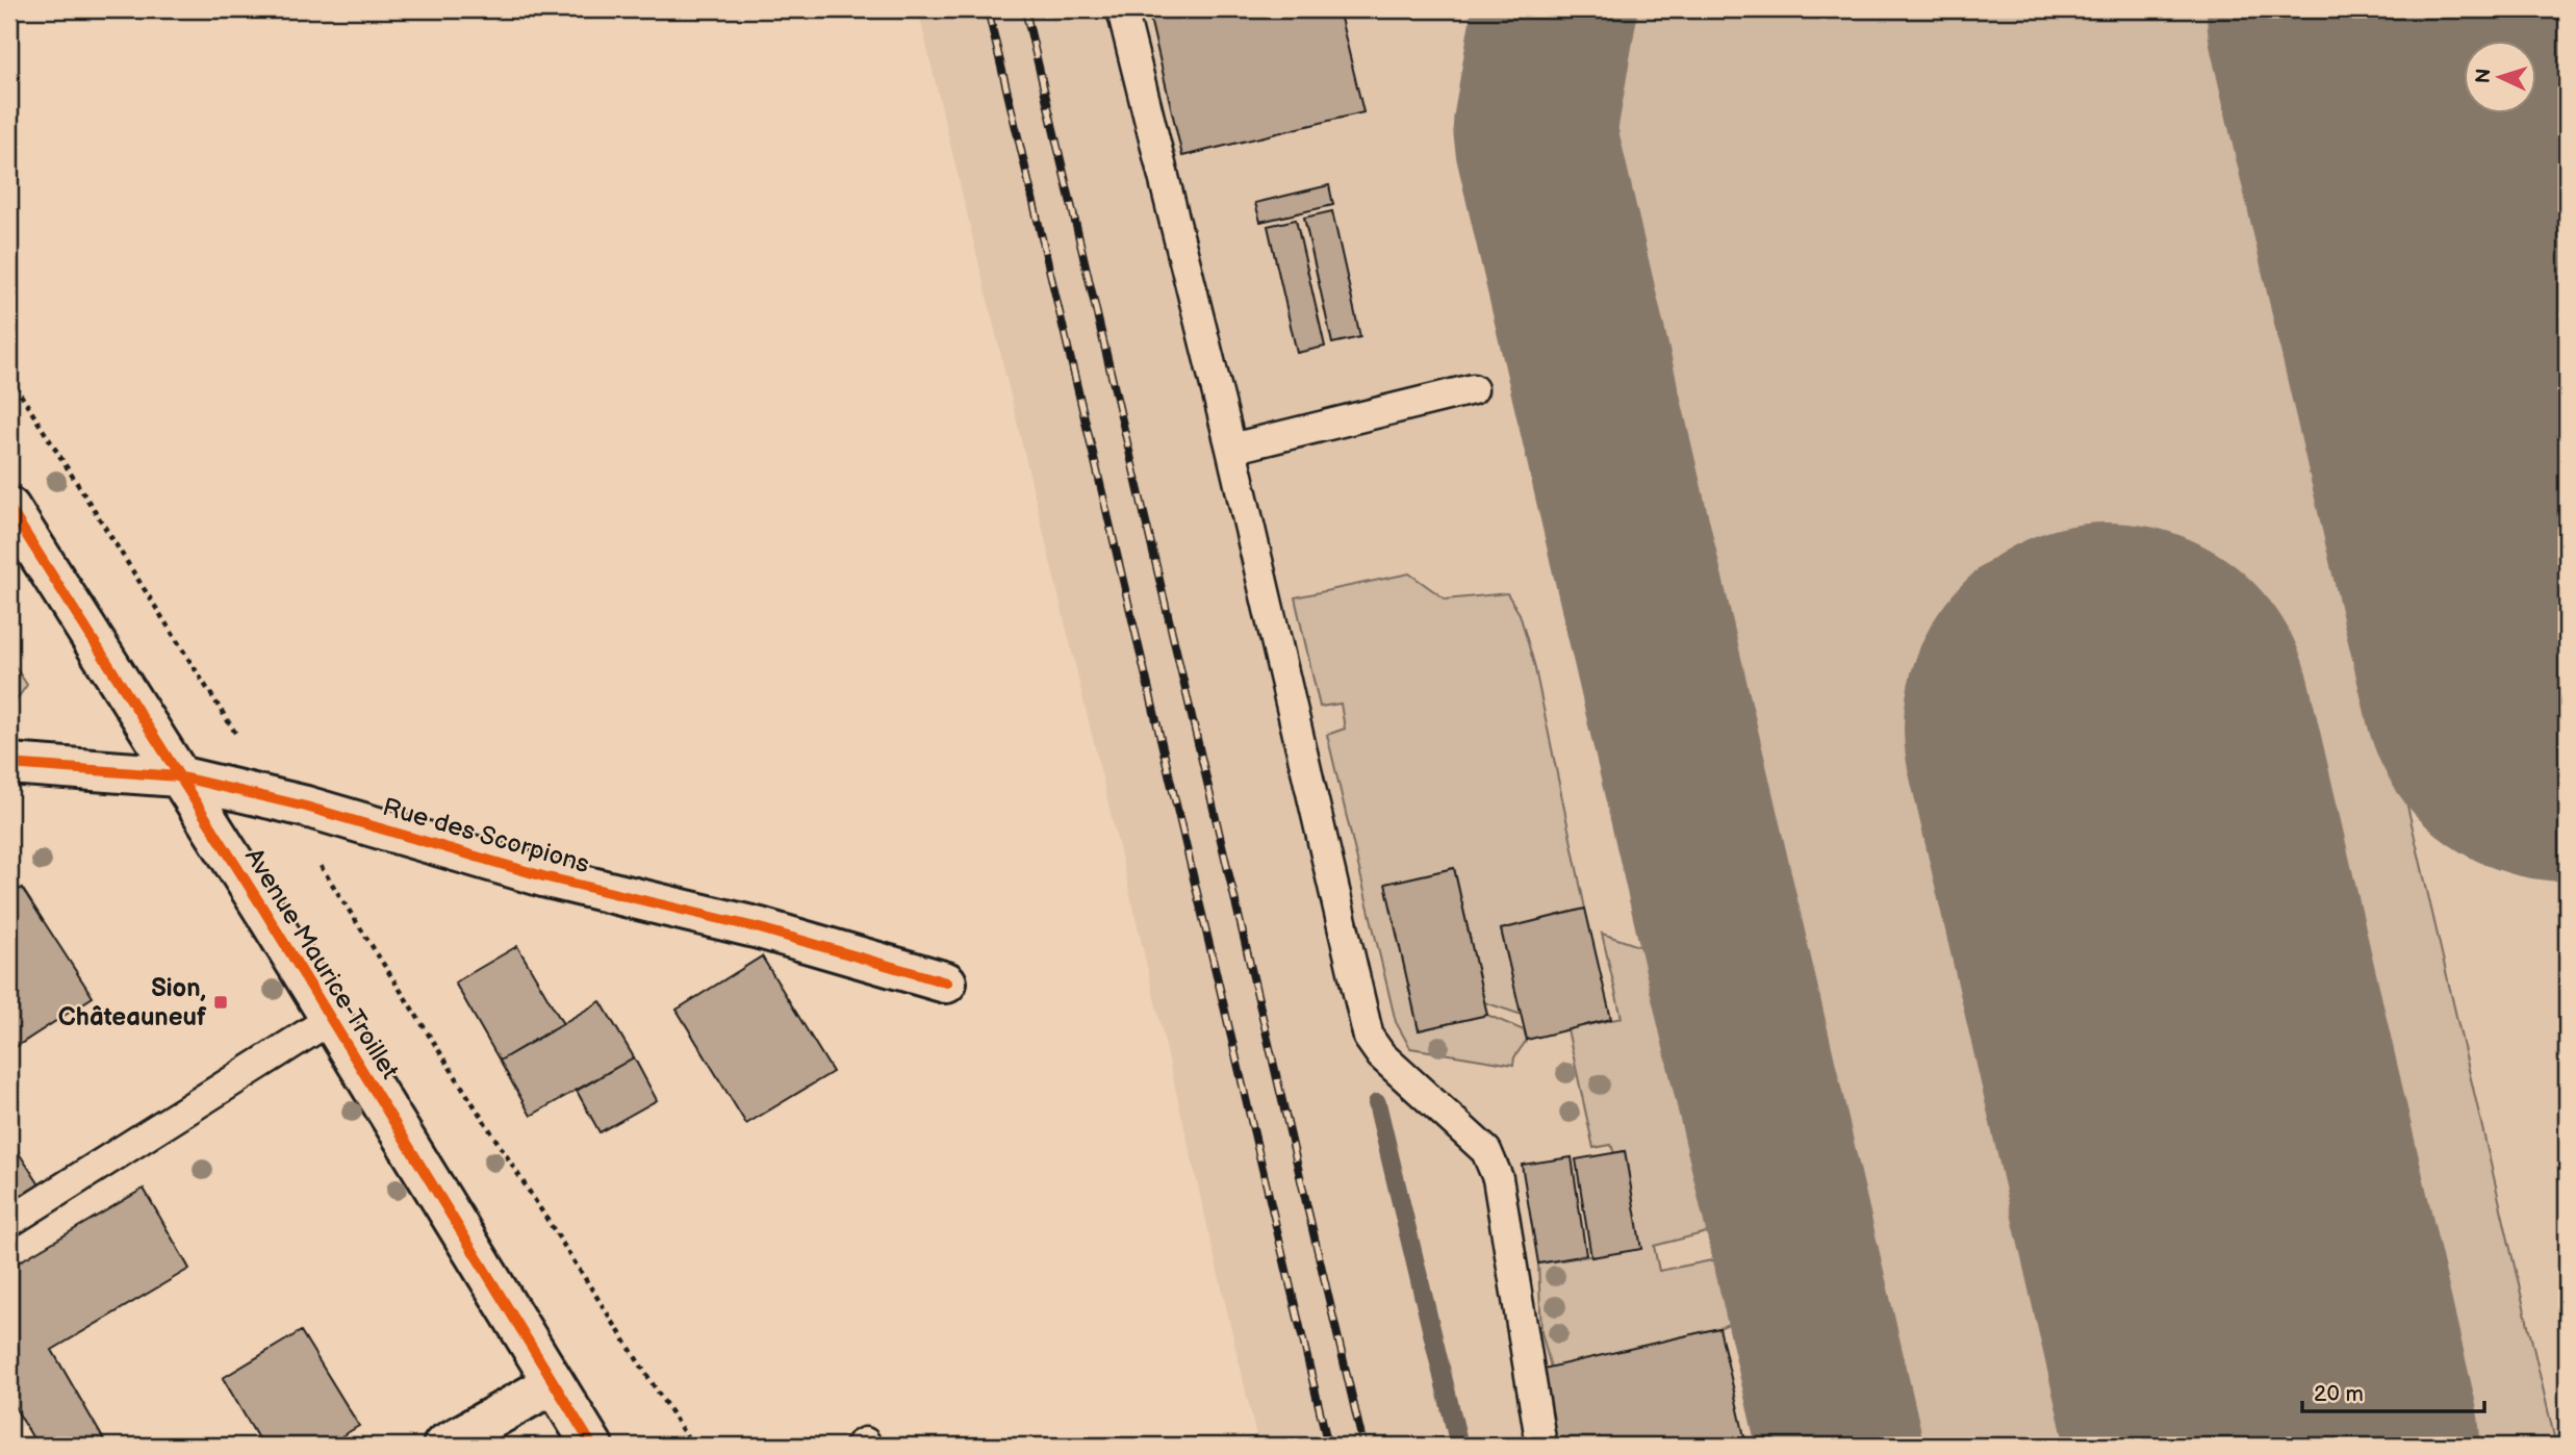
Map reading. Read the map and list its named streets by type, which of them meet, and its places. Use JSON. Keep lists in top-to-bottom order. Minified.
{"streets":{"street":["Rue des Scorpions","Avenue Maurice-Troillet"]},"crossings":[["Rue des Scorpions","Avenue Maurice-Troillet"]],"places":{"transit":["Sion, Châteauneuf"]},"scale_bar":"20 m","north":"left"}
